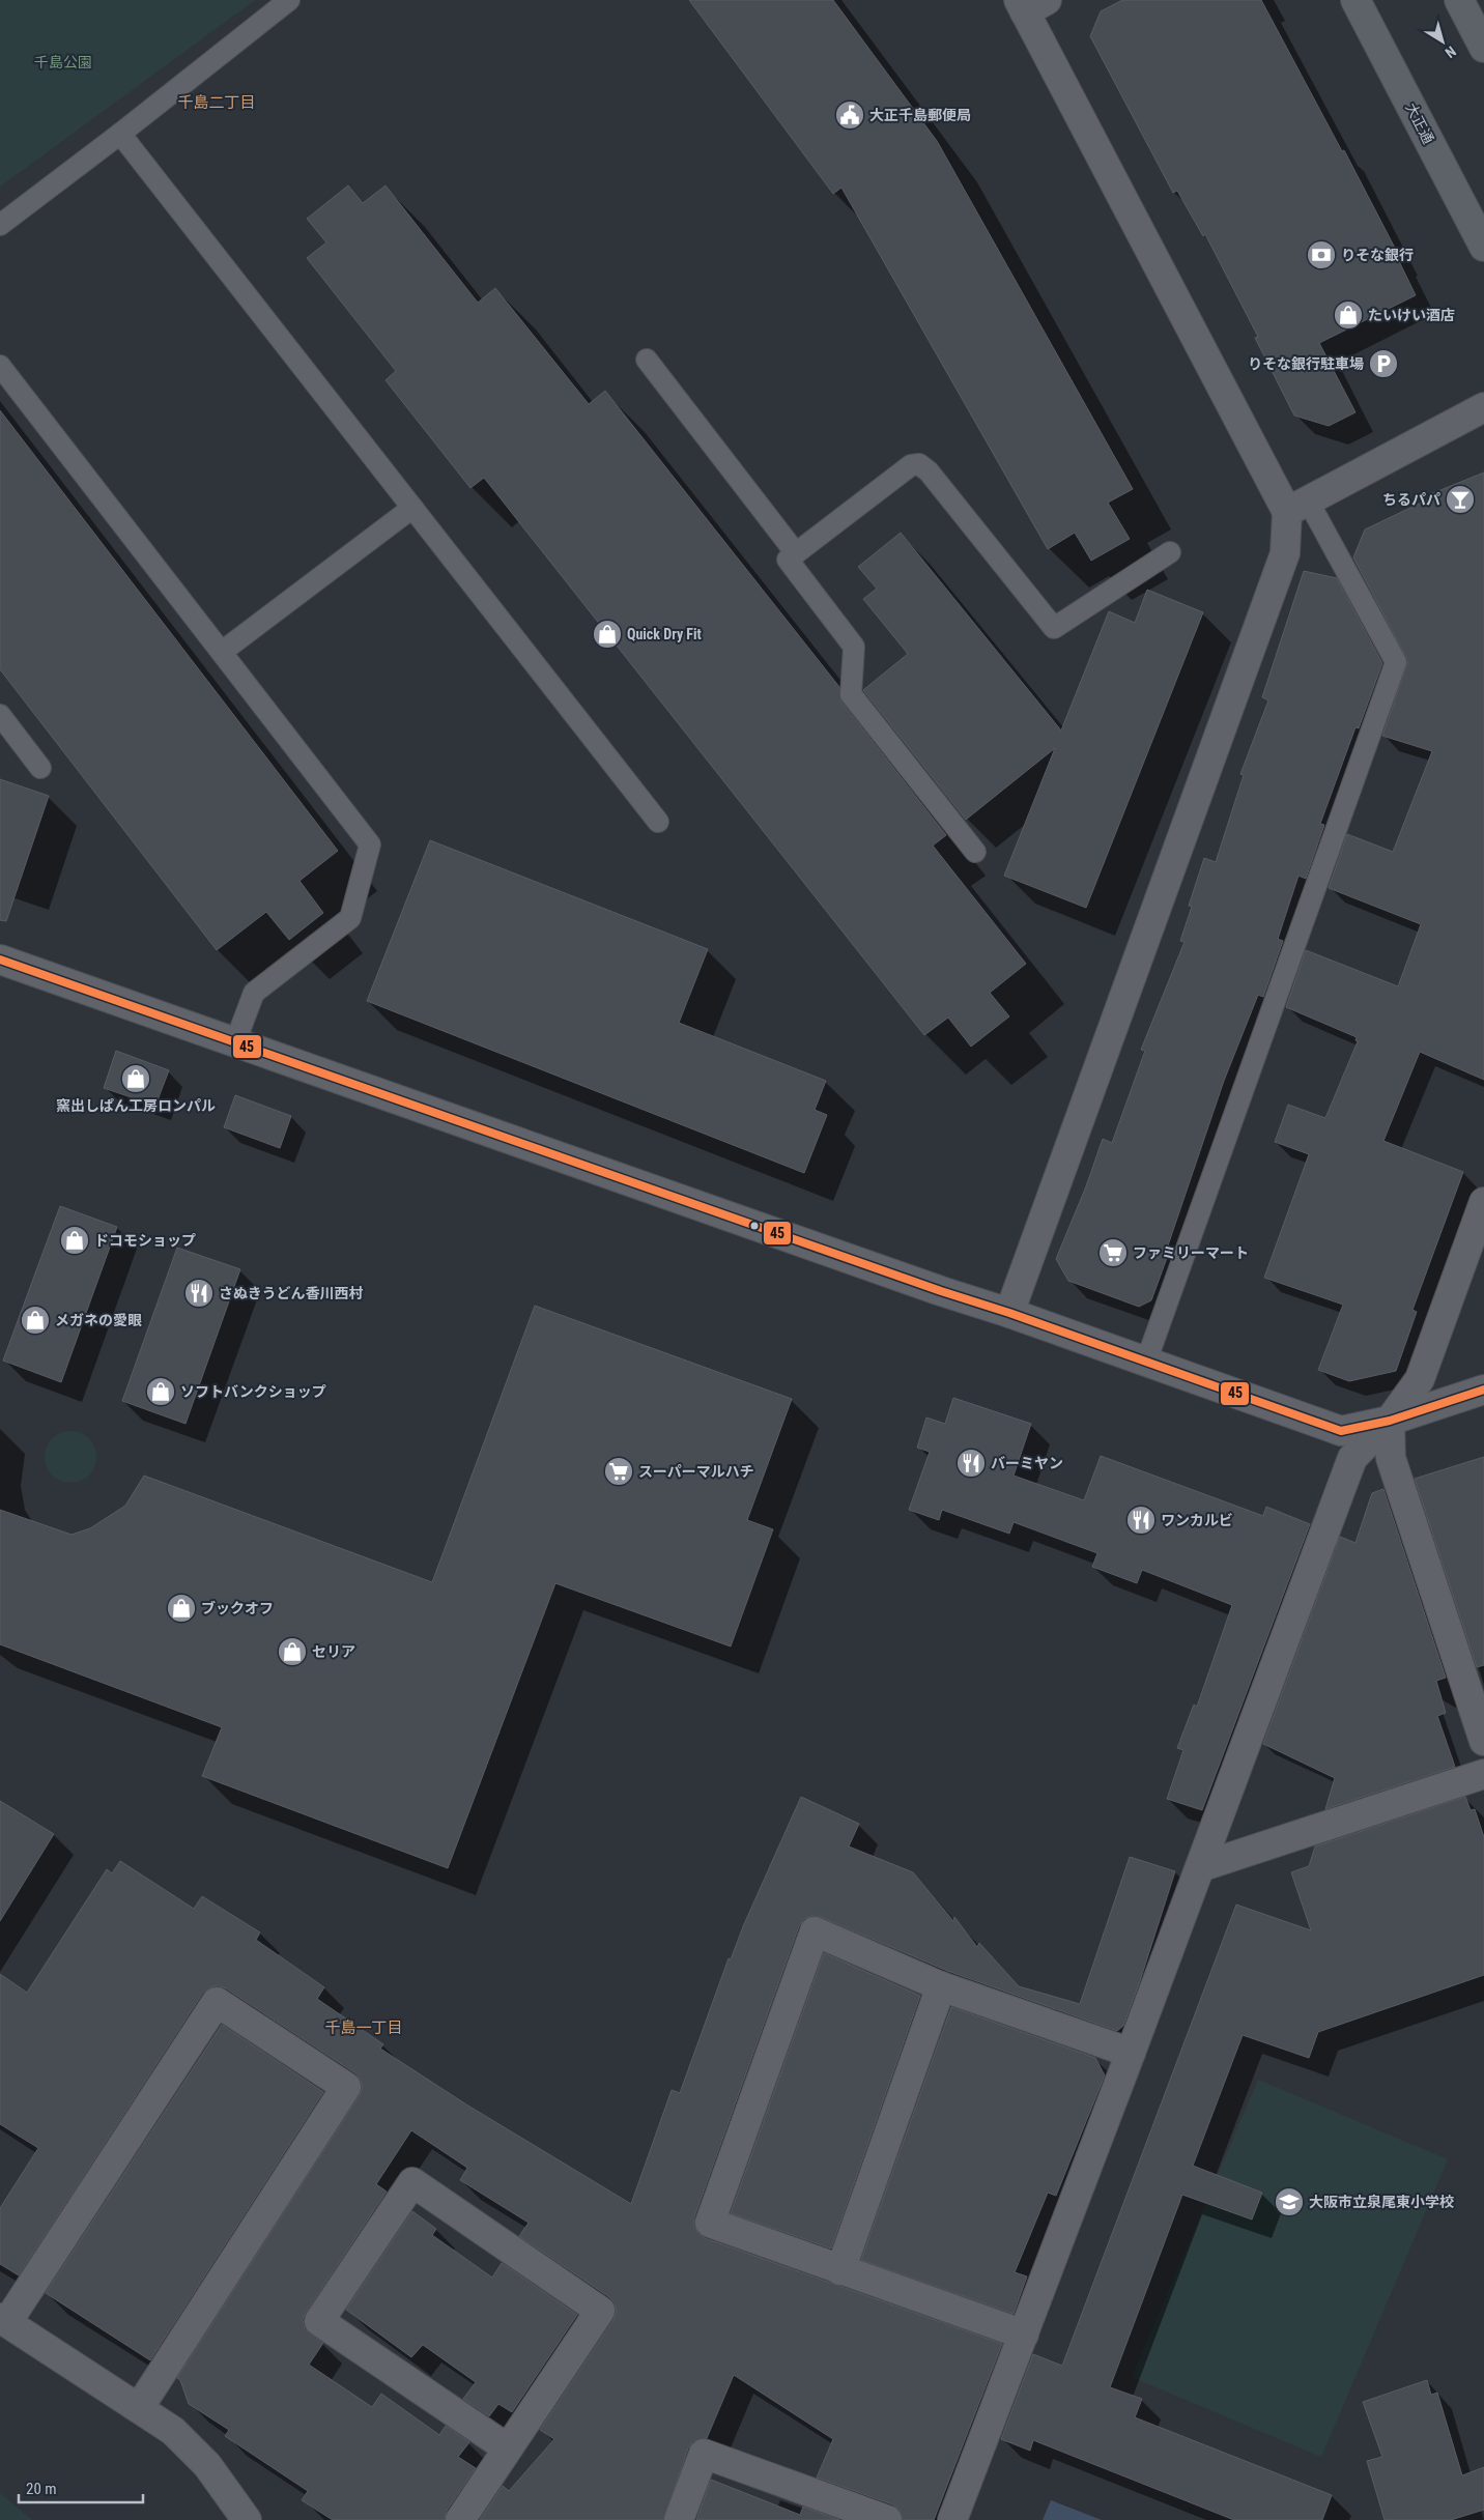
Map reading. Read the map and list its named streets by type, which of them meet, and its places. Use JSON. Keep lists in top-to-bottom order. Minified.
{"streets":{"main road":["大正通"]},"districts":["千島二丁目","千島一丁目"],"parks":["千島公園"],"places":{"public building":["大正千島郵便局"],"bank":["りそな銀行"],"shop":["たいけい酒店","Quick Dry Fit","窯出しぱん工房ロンパル","ドコモショップ","メガネの愛眼","ソフトバンクショップ","ブックオフ","セリア"],"parking":["りそな銀行駐車場"],"bar":["ちるパパ"],"supermarket":["ファミリーマート","スーパーマルハチ"],"restaurant":["さぬきうどん香川西村","バーミヤン","ワンカルビ"],"school or university":["大阪市立泉尾東小学校"]},"lines":["transit line 45"],"scale_bar":"20 m","north":"bottom right"}
